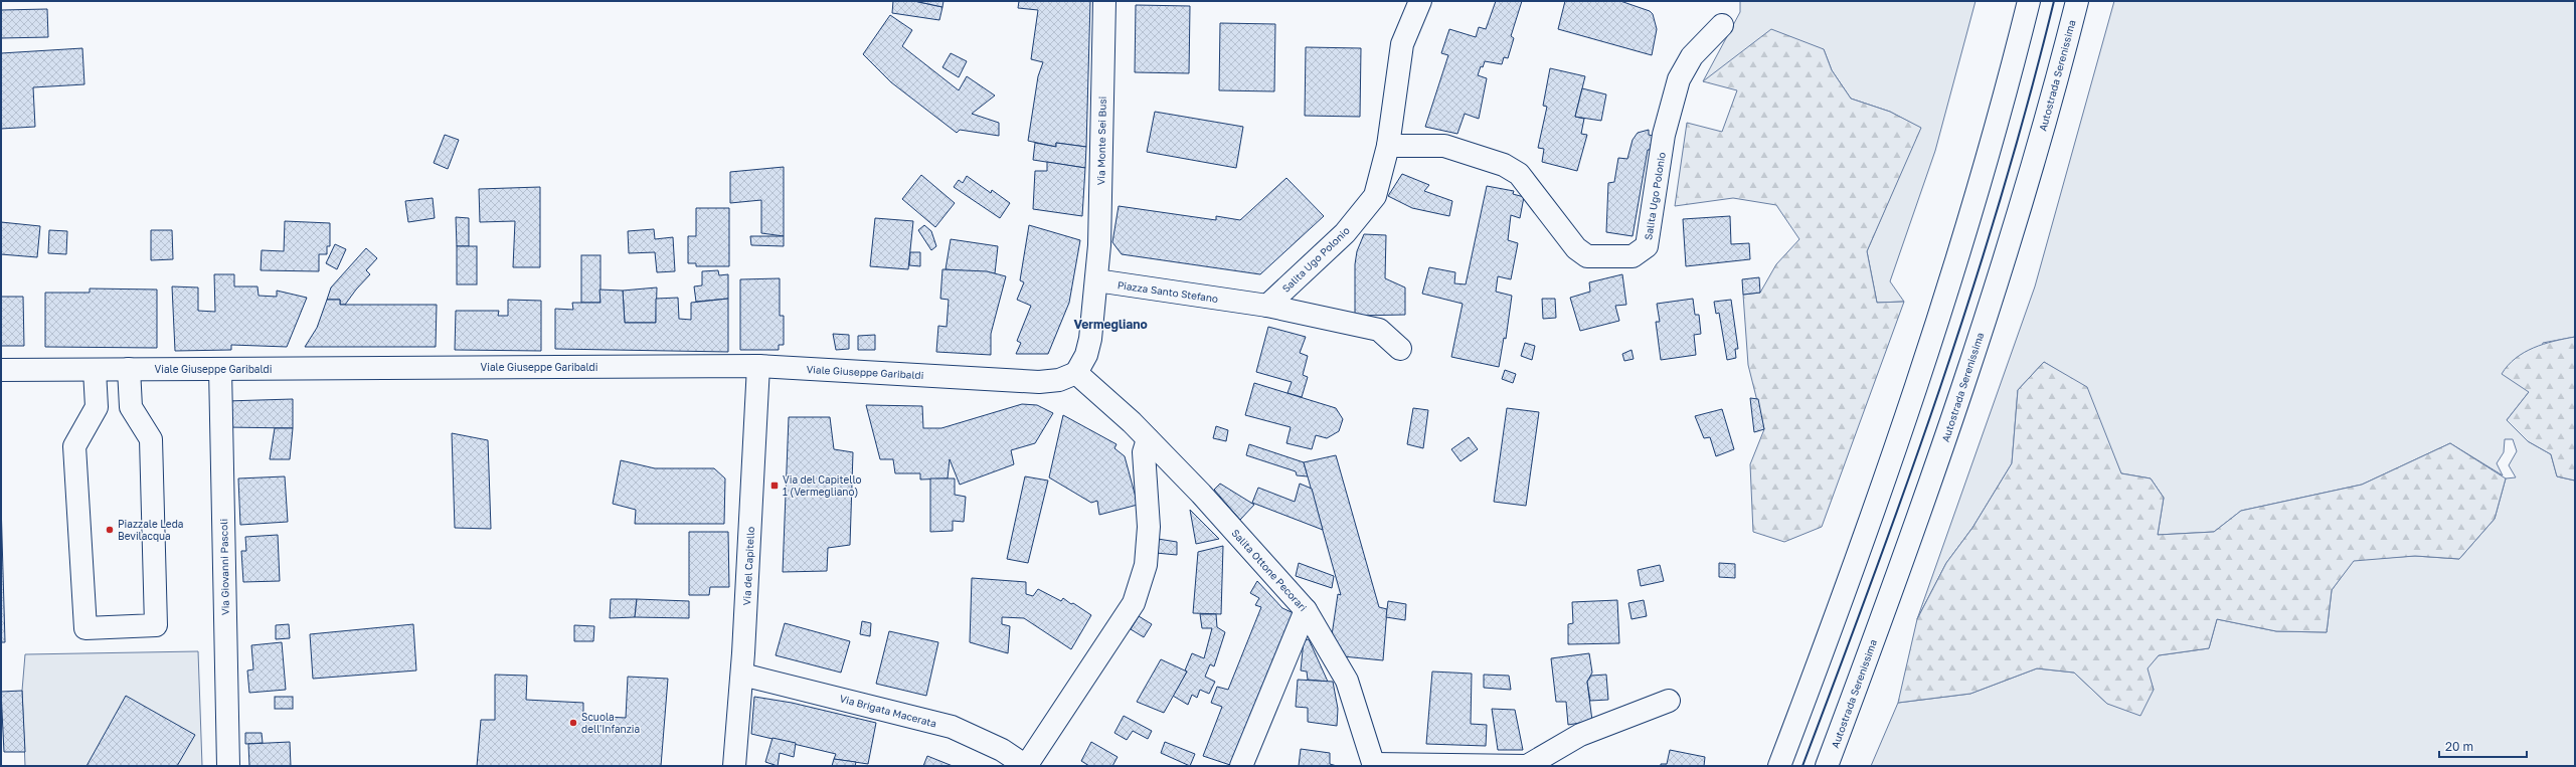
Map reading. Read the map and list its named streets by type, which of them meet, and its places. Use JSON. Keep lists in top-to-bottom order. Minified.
{"streets":{"main road":["Autostrada Serenissima","Via Monte Sei Busi","Salita Ugo Polonio","Piazza Santo Stefano","Viale Giuseppe Garibaldi","Via del Capitello","Via Giovanni Pascoli","Salita Ottone Pecorari","Via Brigata Macerata"]},"crossings":[["Via Monte Sei Busi","Piazza Santo Stefano"],["Salita Ugo Polonio","Piazza Santo Stefano"],["Viale Giuseppe Garibaldi","Via del Capitello"],["Viale Giuseppe Garibaldi","Via Giovanni Pascoli"],["Viale Giuseppe Garibaldi","Salita Ottone Pecorari"],["Via del Capitello","Via Brigata Macerata"]],"districts":["Vermegliano"],"places":{"transit":["Via del Capitello 1 (Vermegliano)"],"other":["Piazzale Leda Bevilacqua","Scuola dell'Infanzia"]},"scale_bar":"20 m"}
